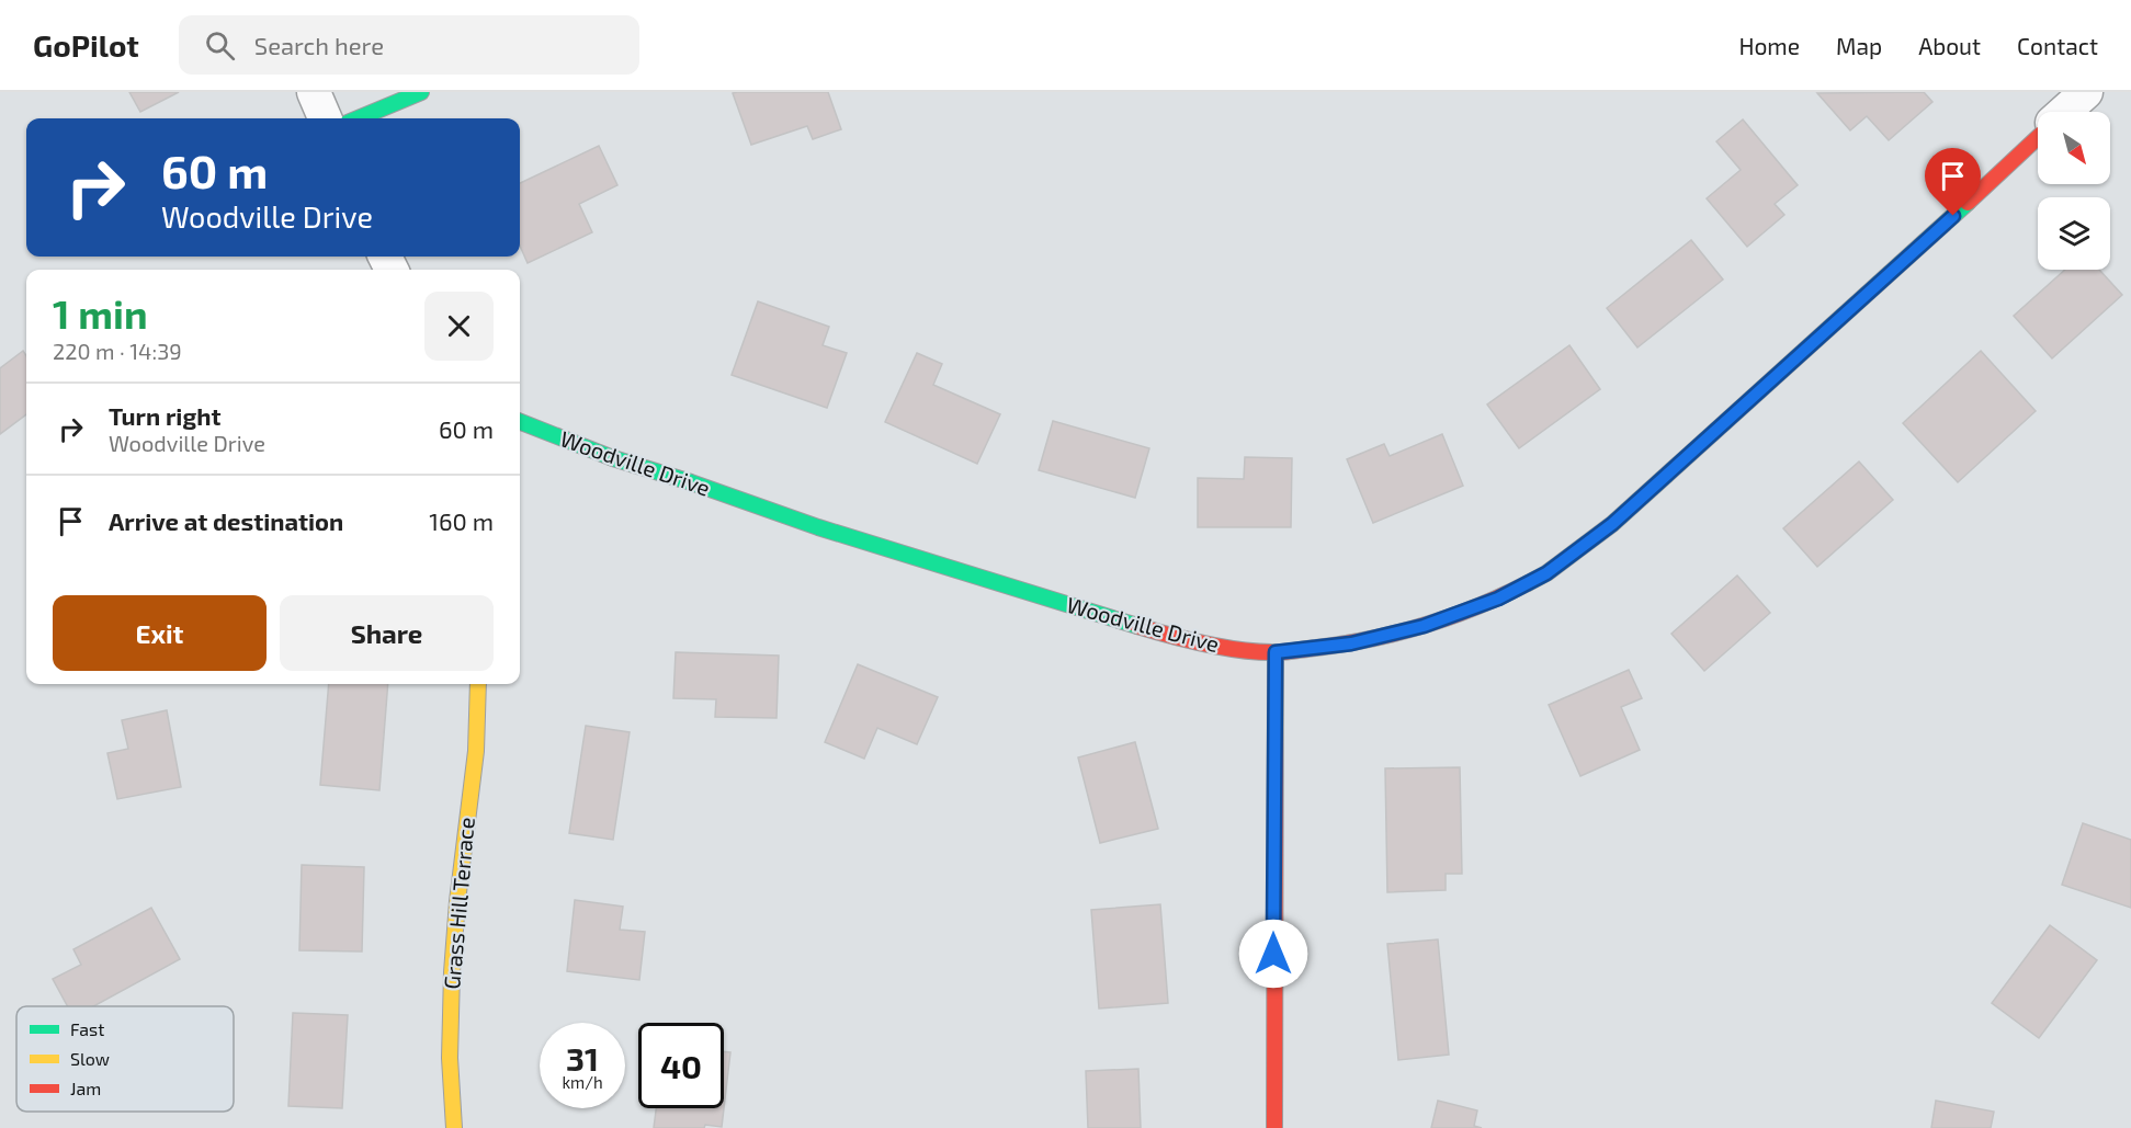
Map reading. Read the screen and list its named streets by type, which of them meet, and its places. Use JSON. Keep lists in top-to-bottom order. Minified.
{"streets":{"street":["Woodville Drive","Grass Hill Terrace"]},"legend":["Fast","Slow","Jam"],"north":"bottom right","page":{"header":"GoPilot","search":"Search here","nav":["Home","Map","About","Contact"],"turn":["60 m","Woodville Drive"],"heading":["1 min","220 m · 14:39"],"list":[{"name":"Turn right","note":"Woodville Drive","value":"60 m"},{"name":"Arrive at destination","value":"160 m"}],"buttons":["Exit","Share"],"speed":"31 km/h","limit":"40"}}
